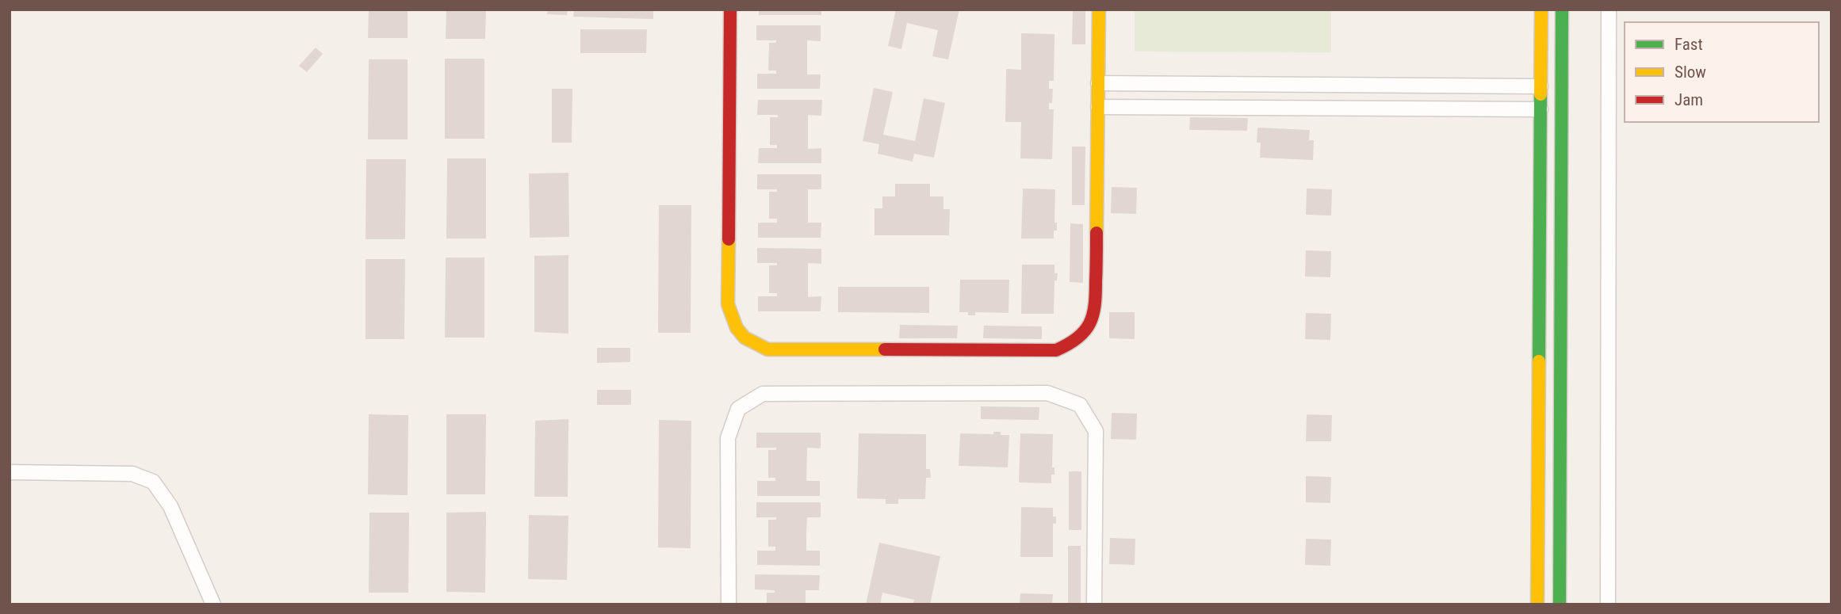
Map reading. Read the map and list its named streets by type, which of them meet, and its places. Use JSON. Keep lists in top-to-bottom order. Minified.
{"legend":["Fast","Slow","Jam"]}
